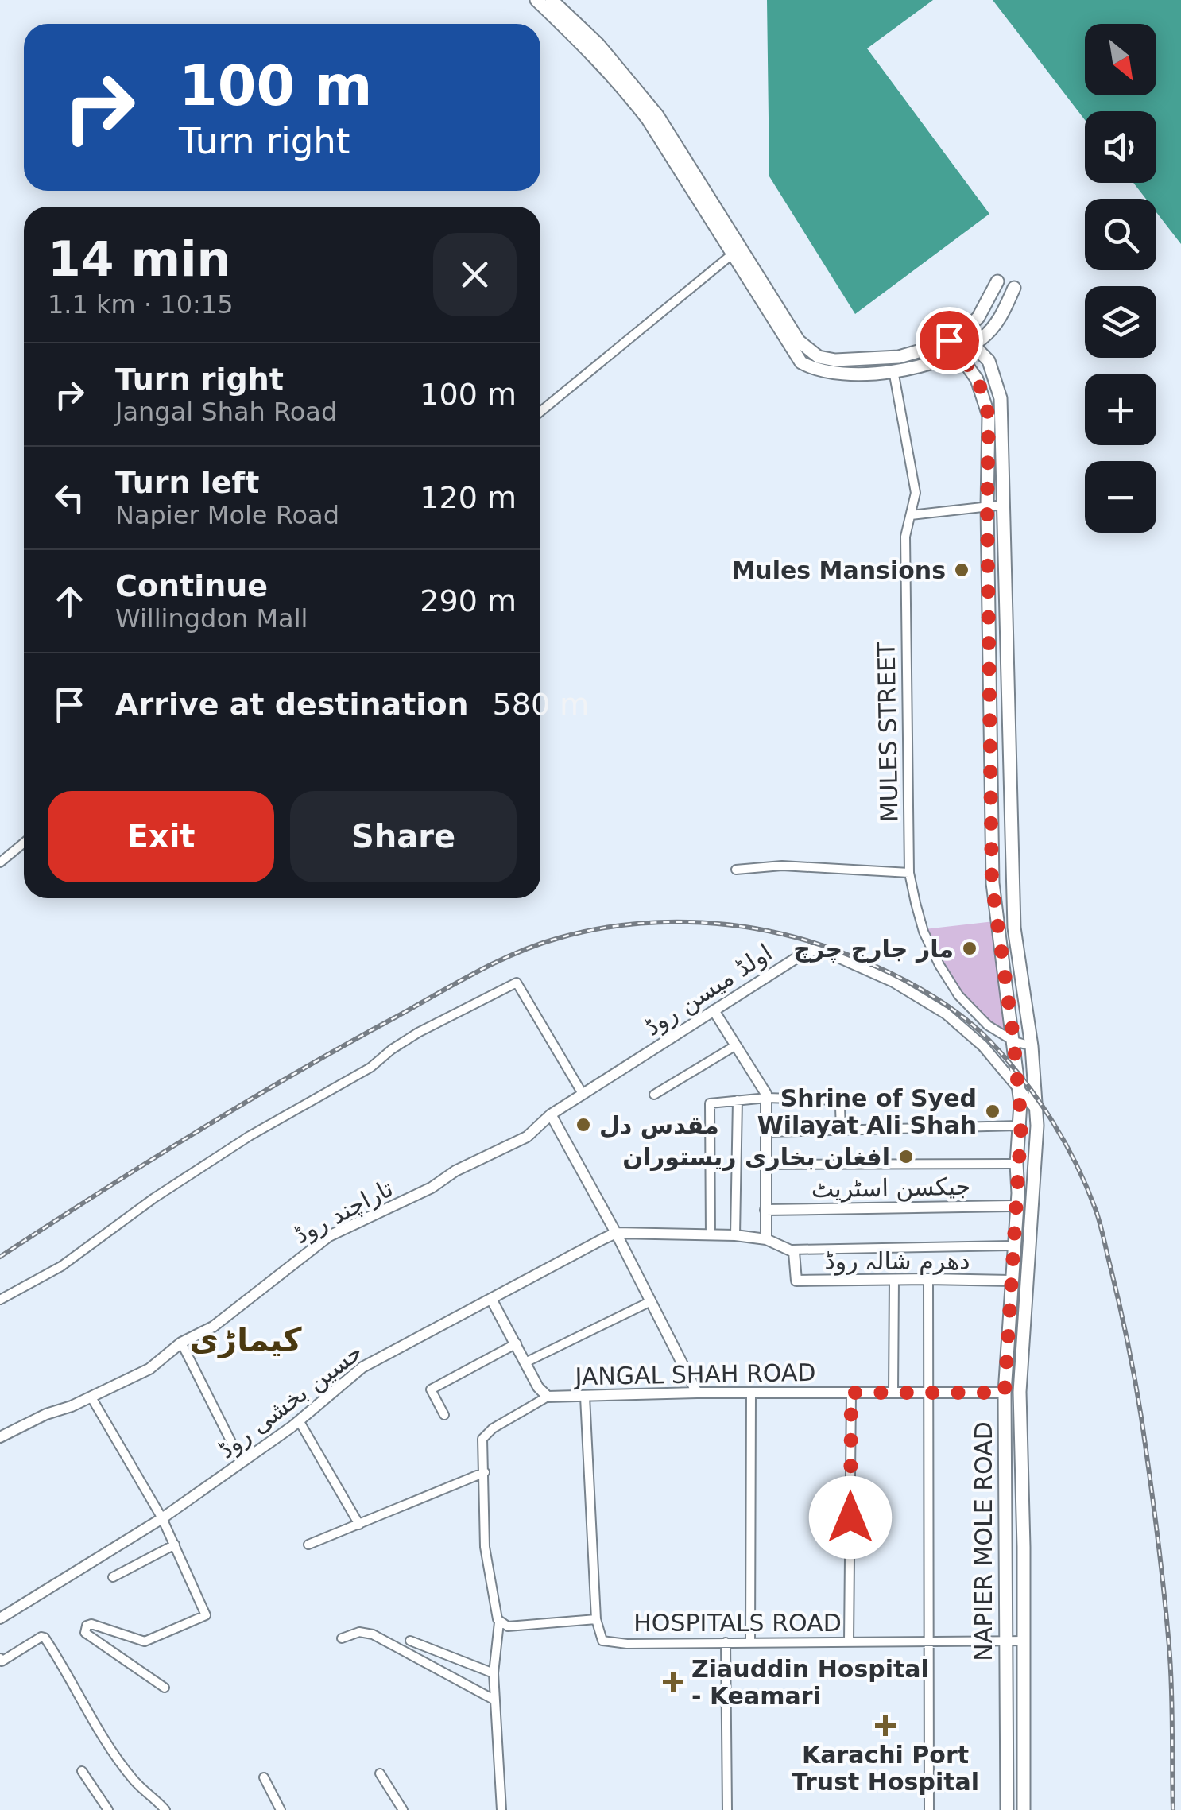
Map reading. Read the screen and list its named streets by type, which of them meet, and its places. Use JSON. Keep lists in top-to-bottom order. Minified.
{"streets":{"main road":["NAPIER MOLE ROAD"],"street":["MULES STREET","اولڈ میسن روڈ","جیکسن اسٹریٹ","تاراچند روڈ","دھرم شالہ روڈ","JANGAL SHAH ROAD","حسین بخشی روڈ","HOSPITALS ROAD"]},"crossings":[["MULES STREET","NAPIER MOLE ROAD"],["اولڈ میسن روڈ","تاراچند روڈ"],["اولڈ میسن روڈ","NAPIER MOLE ROAD"],["جیکسن اسٹریٹ","NAPIER MOLE ROAD"],["دھرم شالہ روڈ","حسین بخشی روڈ"],["دھرم شالہ روڈ","NAPIER MOLE ROAD"],["JANGAL SHAH ROAD","حسین بخشی روڈ"],["JANGAL SHAH ROAD","NAPIER MOLE ROAD"],["NAPIER MOLE ROAD","HOSPITALS ROAD"]],"districts":["کیماڑی"],"places":{"other":["Mules Mansions","مار جارج چرچ","Shrine of Syed Wilayat Ali Shah","مقدس دل","افغان بخاری ریستوران"],"health":["Ziauddin Hospital - Keamari","Karachi Port Trust Hospital"]},"north":"bottom right","page":{"map_buttons":["+","−"],"turn":["100 m","Turn right"],"heading":["14 min","1.1 km · 10:15"],"list":[{"name":"Turn right","note":"Jangal Shah Road","value":"100 m"},{"name":"Turn left","note":"Napier Mole Road","value":"120 m"},{"name":"Continue","note":"Willingdon Mall","value":"290 m"},{"name":"Arrive at destination","value":"580 m"}],"buttons":["Exit","Share"]}}
